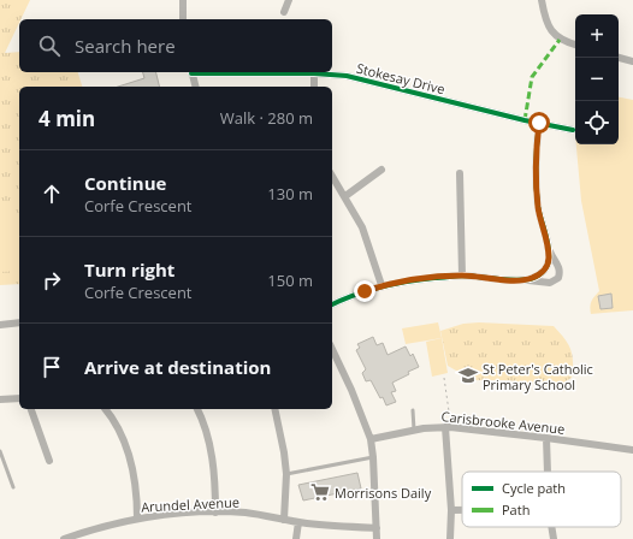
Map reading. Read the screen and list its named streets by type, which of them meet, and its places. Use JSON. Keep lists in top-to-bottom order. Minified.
{"streets":{"street":["Stokesay Drive","Carisbrooke Avenue","Arundel Avenue"]},"places":{"school or university":["St Peter's Catholic Primary School"],"supermarket":["Morrisons Daily"]},"legend":["Cycle path","Path"],"page":{"map_buttons":["+","−"],"search":"Search here","heading":["4 min","Walk · 280 m"],"list":[["Continue","Corfe Crescent","130 m"],["Turn right","Corfe Crescent","150 m"],"Arrive at destination"]}}
